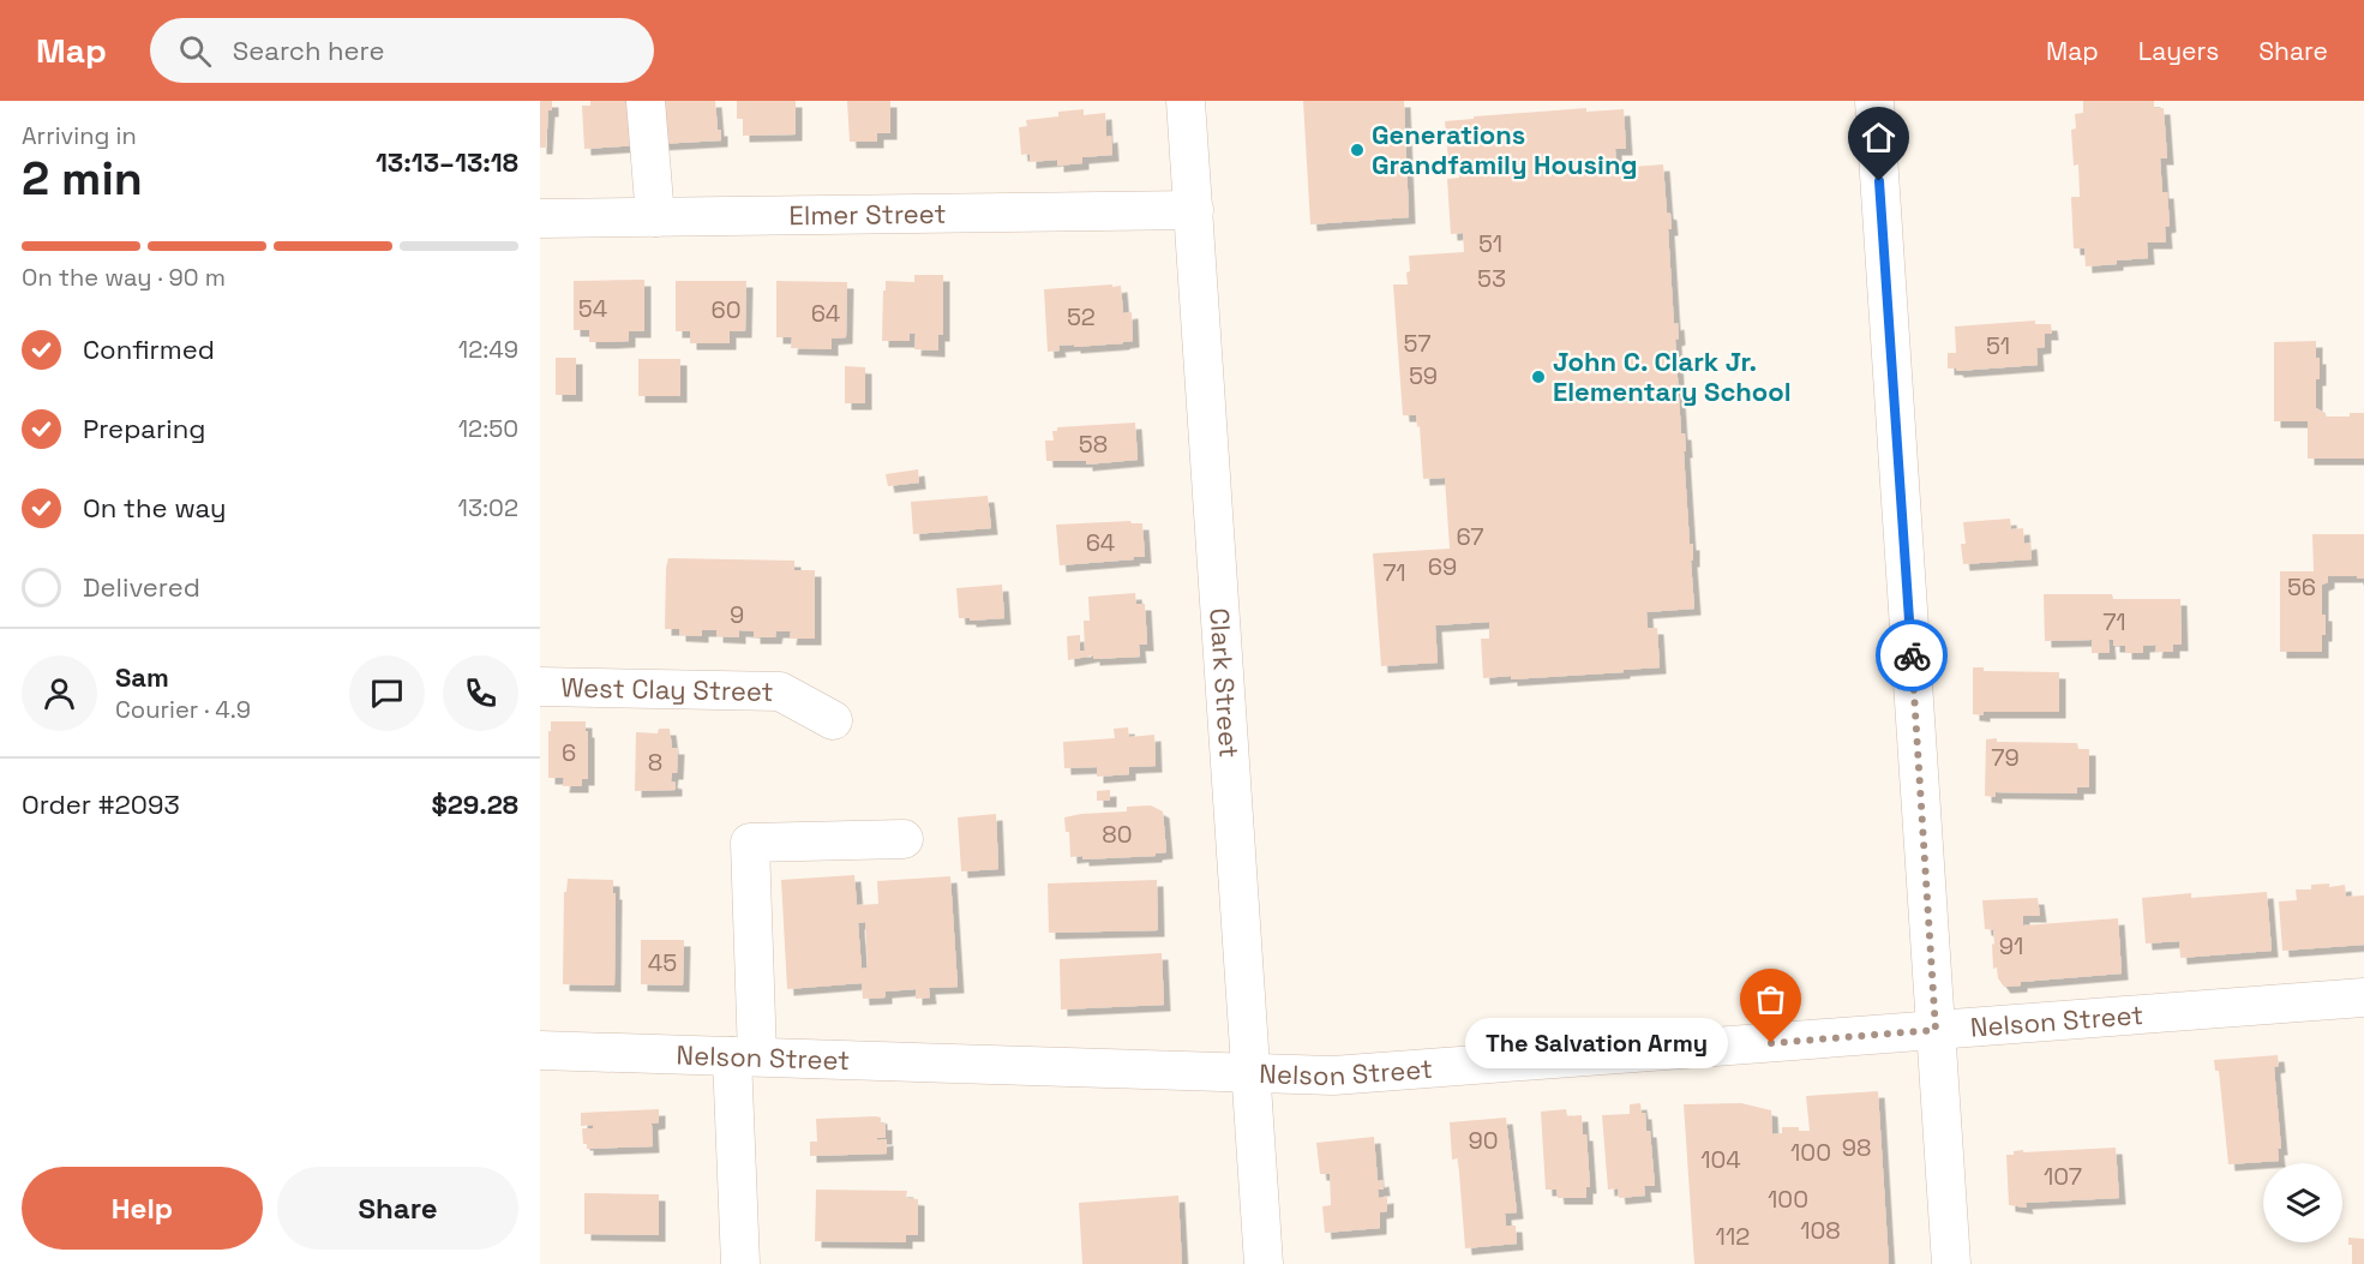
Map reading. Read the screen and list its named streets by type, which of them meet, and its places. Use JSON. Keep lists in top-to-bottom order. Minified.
{"streets":{"street":["Elmer Street","Clark Street","West Clay Street","Nelson Street"]},"crossings":[["Elmer Street","Clark Street"],["Clark Street","Nelson Street"]],"places":["Generations Grandfamily Housing","John C. Clark Jr. Elementary School","The Salvation Army"],"house_numbers":["51","53","54","60","64","52","57","51","59","58","67","64","69","71","56","9","71","6","79","8","80","91","45","90","98","100","104","107","100","108","112"],"page":{"header":"Map","search":"Search here","nav":["Map","Layers","Share"],"heading":["2 min","Arriving in","13:13–13:18"],"panel":["Sam","Courier · 4.9","Order #2093","$29.28"],"bar":"On the way · 90 m","list":[["Confirmed","12:49"],["Preparing","12:50"],["On the way","13:02"],"Delivered"],"bubble":"The Salvation Army","buttons":["Help","Share"]}}
